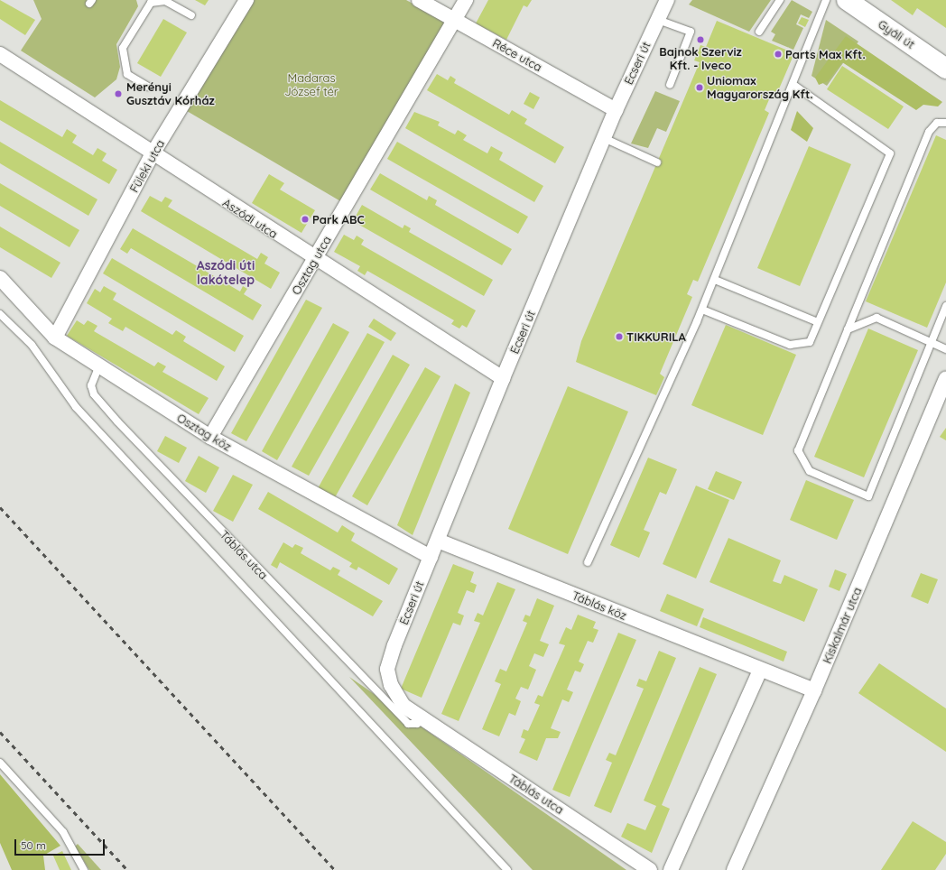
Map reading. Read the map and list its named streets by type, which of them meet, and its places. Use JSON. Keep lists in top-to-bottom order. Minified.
{"streets":{"street":["Gyáli út","Réce utca","Ecseri út","Füleki utca","Aszódi utca","Osztag utca","Osztag köz","Táblás utca","Táblás köz","Kiskalmár utca"]},"crossings":[["Réce utca","Ecseri út"],["Réce utca","Osztag utca"],["Ecseri út","Aszódi utca"],["Ecseri út","Osztag köz"],["Ecseri út","Táblás utca"],["Ecseri út","Táblás köz"],["Füleki utca","Aszódi utca"],["Füleki utca","Osztag köz"],["Aszódi utca","Osztag utca"],["Osztag utca","Osztag köz"],["Osztag köz","Táblás utca"],["Táblás köz","Kiskalmár utca"]],"districts":["Aszódi úti lakótelep"],"parks":["Madaras József tér"],"places":["Bajnok Szerviz Kft. - Iveco","Parts Max Kft.","Uniomax Magyarország Kft.","Merényi Gusztáv Kórház","Park ABC","TIKKURILA"],"scale_bar":"50 m"}
